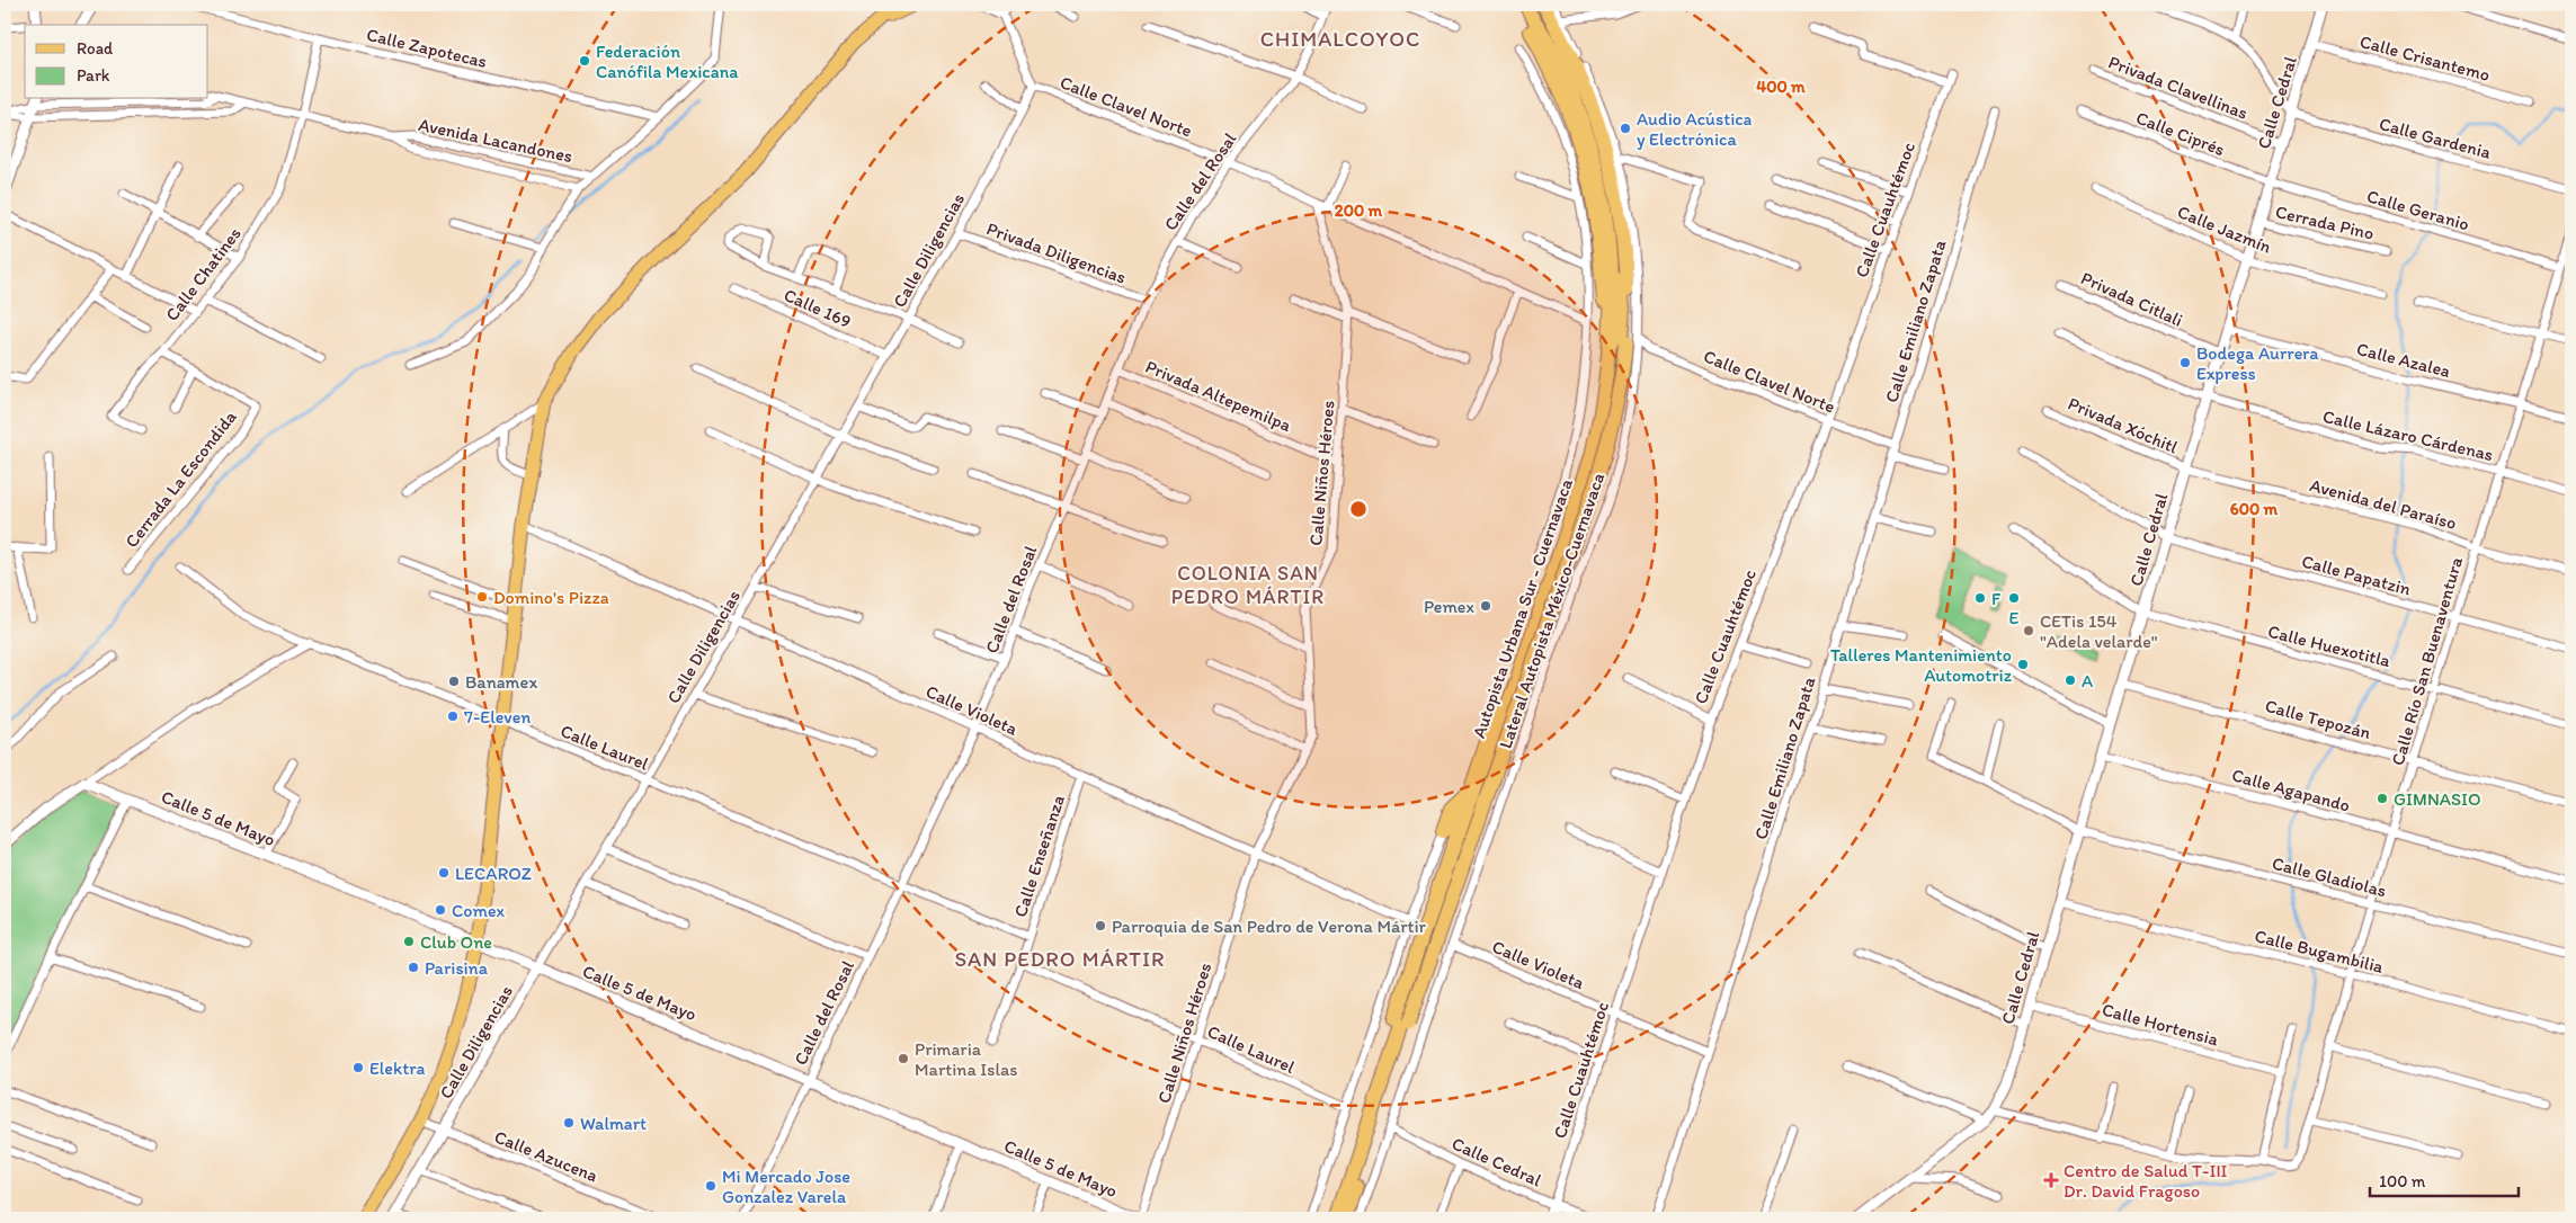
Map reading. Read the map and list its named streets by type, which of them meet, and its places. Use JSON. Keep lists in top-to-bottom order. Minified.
{"streets":{"highway":["Autopista Urbana Sur - Cuernavaca"],"street":["Calle Zapotecas","Calle Crisantemo","Privada Clavellinas","Calle Cedral","Calle Clavel Norte","Calle Ciprés","Calle Gardenia","Avenida Lacandones","Calle del Rosal","Calle Cuauhtémoc","Calle Geranio","Cerrada Pino","Calle Jazmín","Calle Diligencias","Privada Diligencias","Calle Chatines","Privada Citlali","Calle 169","Calle Emiliano Zapata","Calle Azalea","Privada Altepemilpa","Privada Xóchitl","Calle Lázaro Cárdenas","Calle Niños Héroes","Cerrada La Escondida","Avenida del Paraíso","Calle Papatzin","Lateral Autopista México-Cuernavaca","Calle Huexotitla","Calle Río San Buenaventura","Calle Violeta","Calle Tepozán","Calle Laurel","Calle Agapando","Calle 5 de Mayo","Calle Enseñanza","Calle Gladiolas","Calle Bugambilia","Calle Hortensia","Calle Azucena"]},"crossings":[["Calle Zapotecas","Calle Chatines"],["Calle Crisantemo","Calle Cedral"],["Privada Clavellinas","Calle Cedral"],["Calle Cedral","Calle Ciprés"],["Calle Cedral","Calle Gardenia"],["Calle Cedral","Calle Cuauhtémoc"],["Calle Cedral","Calle Geranio"],["Calle Cedral","Cerrada Pino"],["Calle Cedral","Calle Jazmín"],["Calle Cedral","Privada Citlali"],["Calle Cedral","Calle Azalea"],["Calle Cedral","Privada Xóchitl"],["Calle Cedral","Calle Lázaro Cárdenas"],["Calle Cedral","Avenida del Paraíso"],["Calle Cedral","Calle Papatzin"],["Calle Cedral","Lateral Autopista México-Cuernavaca"],["Calle Cedral","Calle Huexotitla"],["Calle Cedral","Calle Tepozán"],["Calle Cedral","Calle Agapando"],["Calle Cedral","Calle Gladiolas"],["Calle Cedral","Calle Bugambilia"],["Calle Cedral","Calle Hortensia"],["Calle Clavel Norte","Calle del Rosal"],["Calle Clavel Norte","Calle Cuauhtémoc"],["Calle Clavel Norte","Calle Diligencias"],["Calle Clavel Norte","Calle Emiliano Zapata"],["Calle Clavel Norte","Calle Niños Héroes"],["Calle Clavel Norte","Lateral Autopista México-Cuernavaca"],["Calle Ciprés","Calle Geranio"],["Avenida Lacandones","Calle Chatines"],["Calle del Rosal","Privada Diligencias"],["Calle del Rosal","Privada Altepemilpa"],["Calle del Rosal","Calle Violeta"],["Calle del Rosal","Calle Laurel"],["Calle del Rosal","Calle 5 de Mayo"],["Calle Cuauhtémoc","Calle Violeta"],["Calle Geranio","Calle Río San Buenaventura"],["Calle Diligencias","Privada Diligencias"],["Calle Diligencias","Calle 169"],["Calle Diligencias","Calle Violeta"],["Calle Diligencias","Calle Laurel"],["Calle Diligencias","Calle 5 de Mayo"],["Calle Diligencias","Calle Azucena"],["Calle Emiliano Zapata","Calle Violeta"],["Calle Azalea","Calle Río San Buenaventura"],["Privada Altepemilpa","Calle Niños Héroes"],["Privada Xóchitl","Avenida del Paraíso"],["Calle Lázaro Cárdenas","Calle Río San Buenaventura"],["Calle Niños Héroes","Calle Violeta"],["Calle Niños Héroes","Calle Laurel"],["Calle Niños Héroes","Calle 5 de Mayo"],["Avenida del Paraíso","Calle Río San Buenaventura"],["Calle Papatzin","Calle Río San Buenaventura"],["Lateral Autopista México-Cuernavaca","Calle Violeta"],["Calle Huexotitla","Calle Río San Buenaventura"],["Calle Río San Buenaventura","Calle Tepozán"],["Calle Río San Buenaventura","Calle Agapando"],["Calle Río San Buenaventura","Calle Gladiolas"],["Calle Río San Buenaventura","Calle Bugambilia"],["Calle Violeta","Calle Enseñanza"],["Calle Laurel","Calle Enseñanza"]],"districts":["CHIMALCOYOC","COLONIA SAN PEDRO MÁRTIR","SAN PEDRO MÁRTIR"],"places":{"other":["Federación Canófila Mexicana","Audio Acústica y Electrónica","Bodega Aurrera Express","Domino's Pizza","F","E","Pemex","CETis 154 \"Adela velarde\"","Talleres Mantenimiento Automotriz","A","Banamex","7-Eleven","GIMNASIO","LECAROZ","Comex","Parroquia de San Pedro de Verona Mártir","Club One","Parisina","Primaria Martina Islas","Elektra","Walmart","Mi Mercado Jose Gonzalez Varela"],"health":["Centro de Salud T-III Dr. David Fragoso"]},"legend":["Road","Park"],"scale_bar":"100 m","rings":["400 m","200 m","600 m"]}
